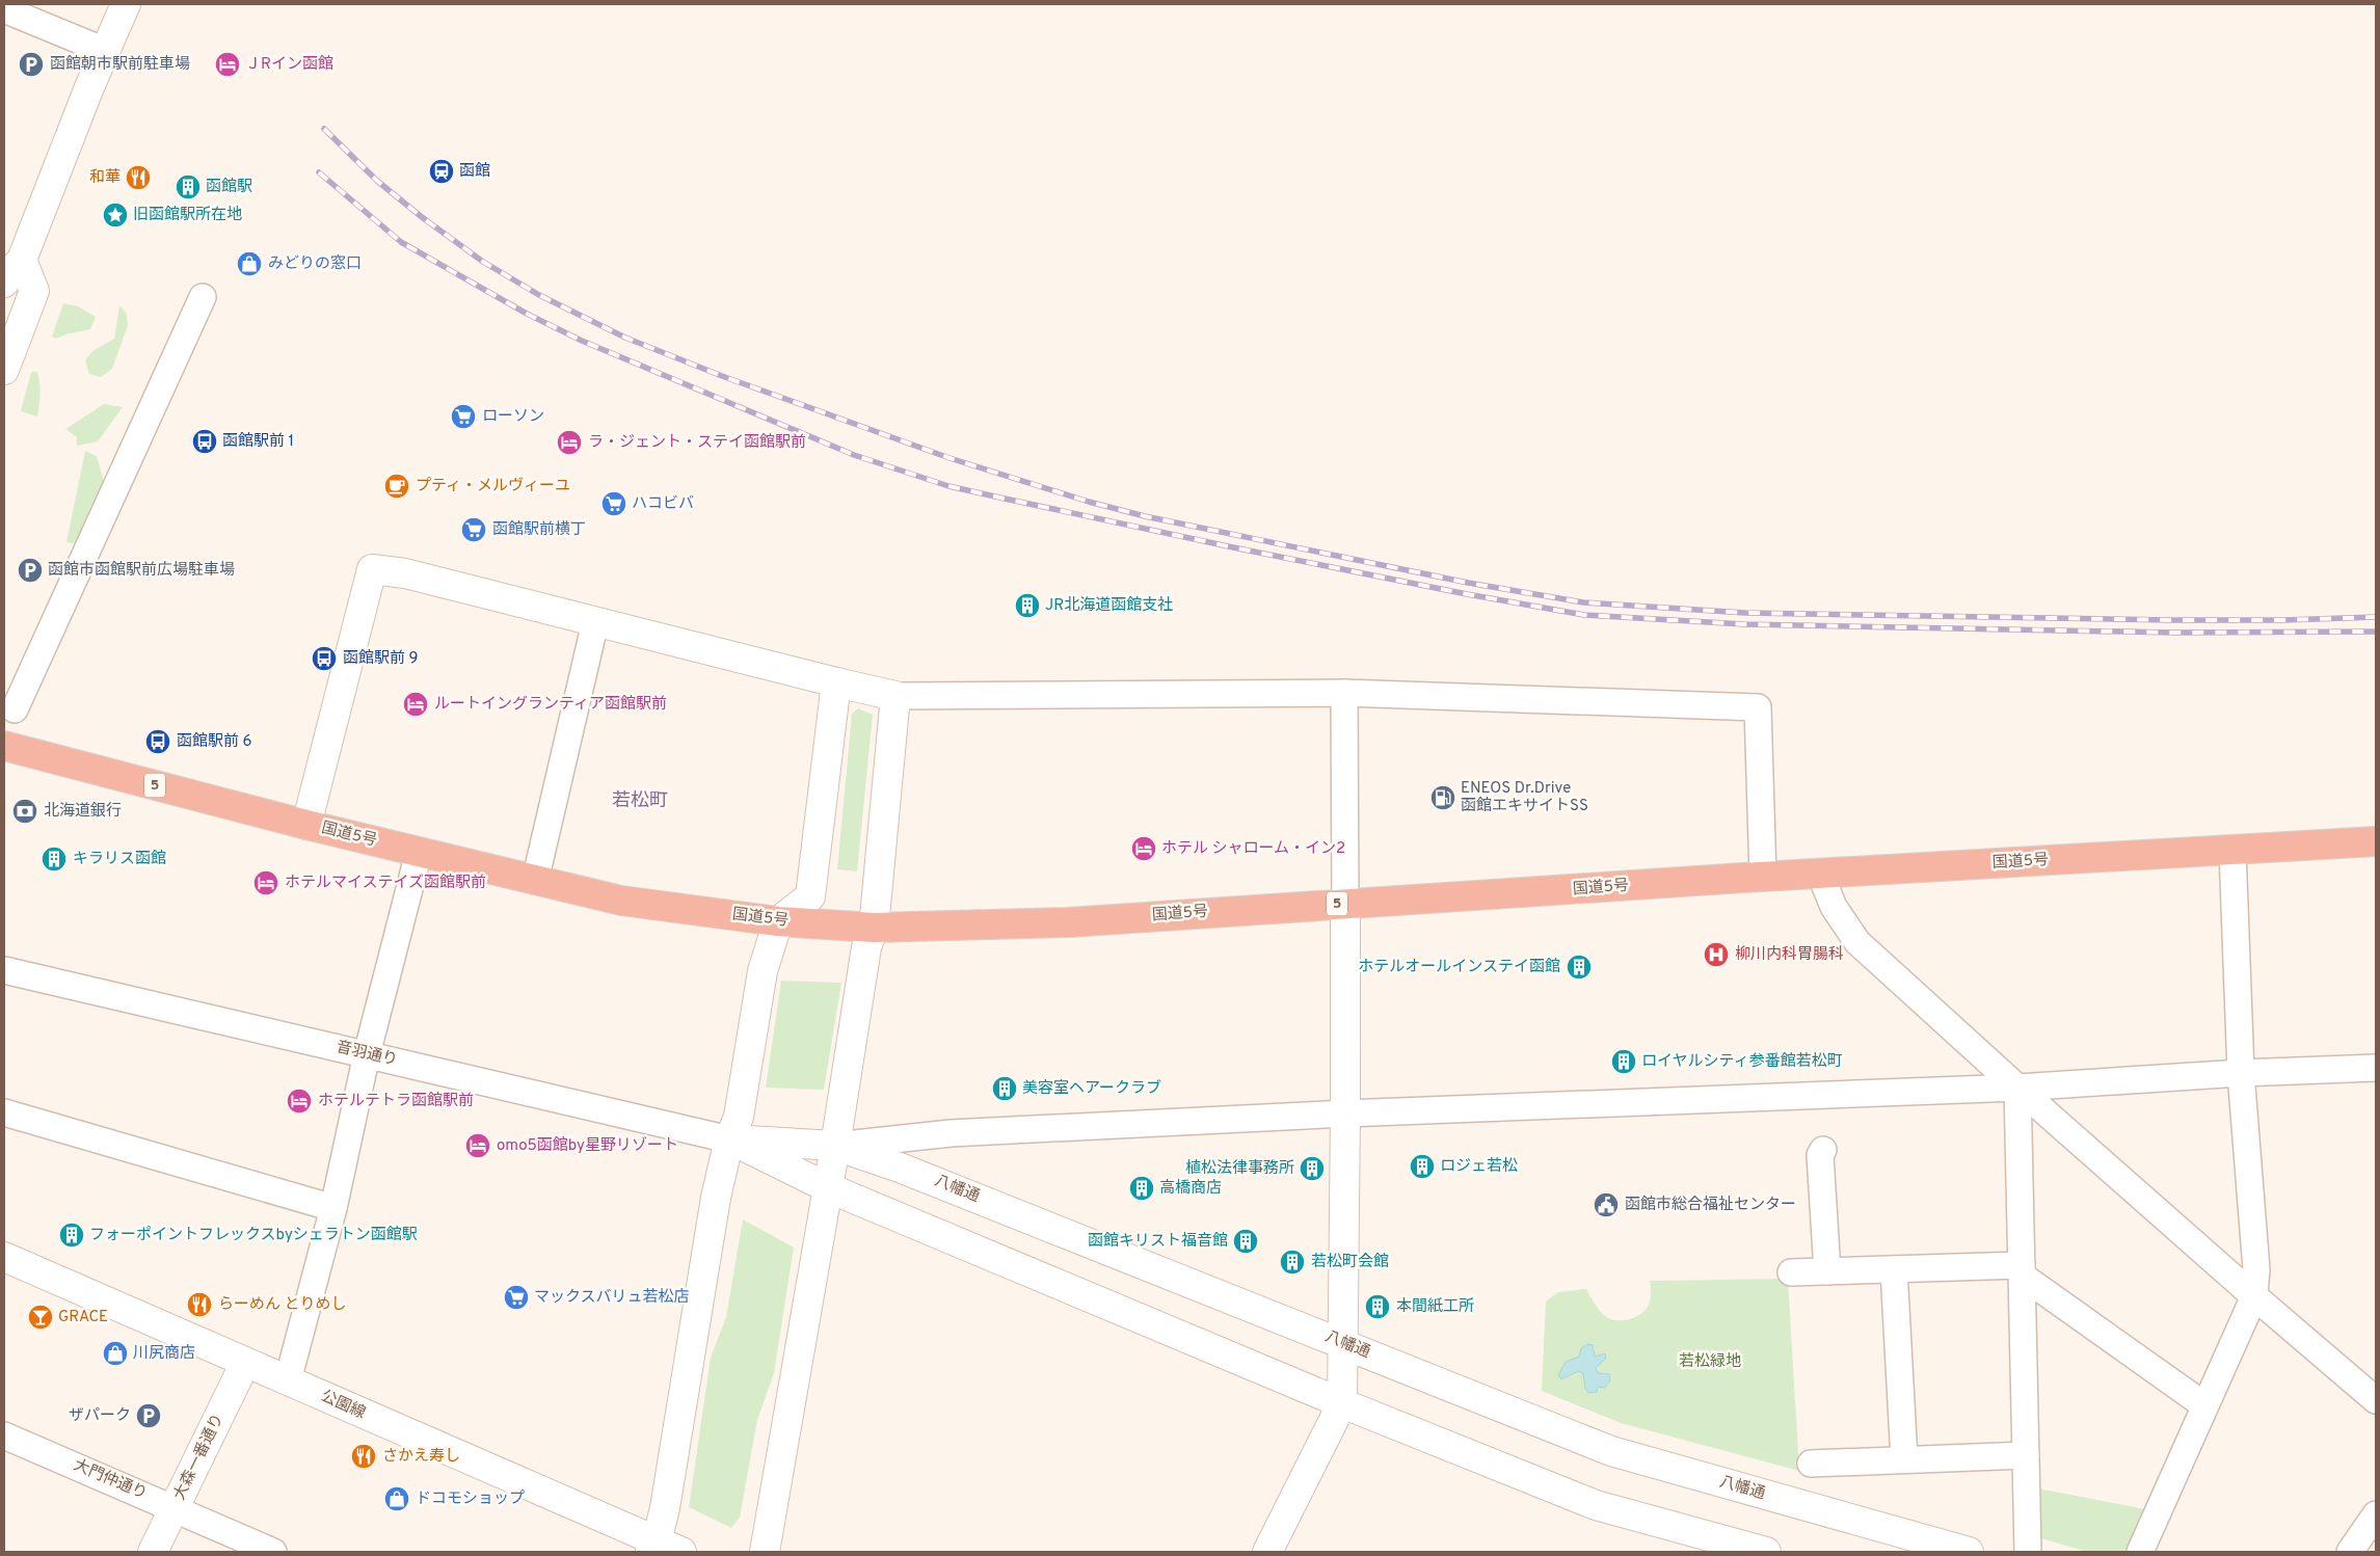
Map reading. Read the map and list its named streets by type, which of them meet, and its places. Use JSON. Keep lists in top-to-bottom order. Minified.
{"streets":{"highway":["5","国道5号"],"street":["音羽通り","八幡通","公園線","大森一番通り","大門仲通り"]},"crossings":[["音羽通り","八幡通"],["公園線","大森一番通り"],["大森一番通り","大門仲通り"]],"districts":["若松町"],"parks":["若松緑地"],"places":{"parking":["函館朝市駅前駐車場","函館市函館駅前広場駐車場","ザパーク"],"hotel":["ＪRイン函館","ラ・ジェント・ステイ函館駅前","ルートイングランティア函館駅前","ホテル シャローム・イン2","ホテルマイステイズ函館駅前","ホテルテトラ函館駅前","omo5函館by星野リゾート"],"station":["函館"],"restaurant":["和華","らーめん とりめし","さかえ寿し"],"building":["函館駅","JR北海道函館支社","キラリス函館","ホテルオールインステイ函館","ロイヤルシティ参番館若松町","美容室ヘアークラブ","ロジェ若松","植松法律事務所","高橋商店","フォーポイントフレックスbyシェラトン函館駅","函館キリスト福音館","若松町会館","本間紙工所"],"place":["旧函館駅所在地"],"shop":["みどりの窓口","川尻商店","ドコモショップ"],"supermarket":["ローソン","ハコビバ","函館駅前横丁","マックスバリュ若松店"],"bus stop":["函館駅前 1","函館駅前 9","函館駅前 6"],"cafe":["プティ・メルヴィーユ"],"fuel station":["ENEOS Dr.Drive 函館エキサイトSS"],"bank":["北海道銀行"],"hospital":["柳川内科胃腸科"],"public building":["函館市総合福祉センター"],"bar":["GRACE"]}}
